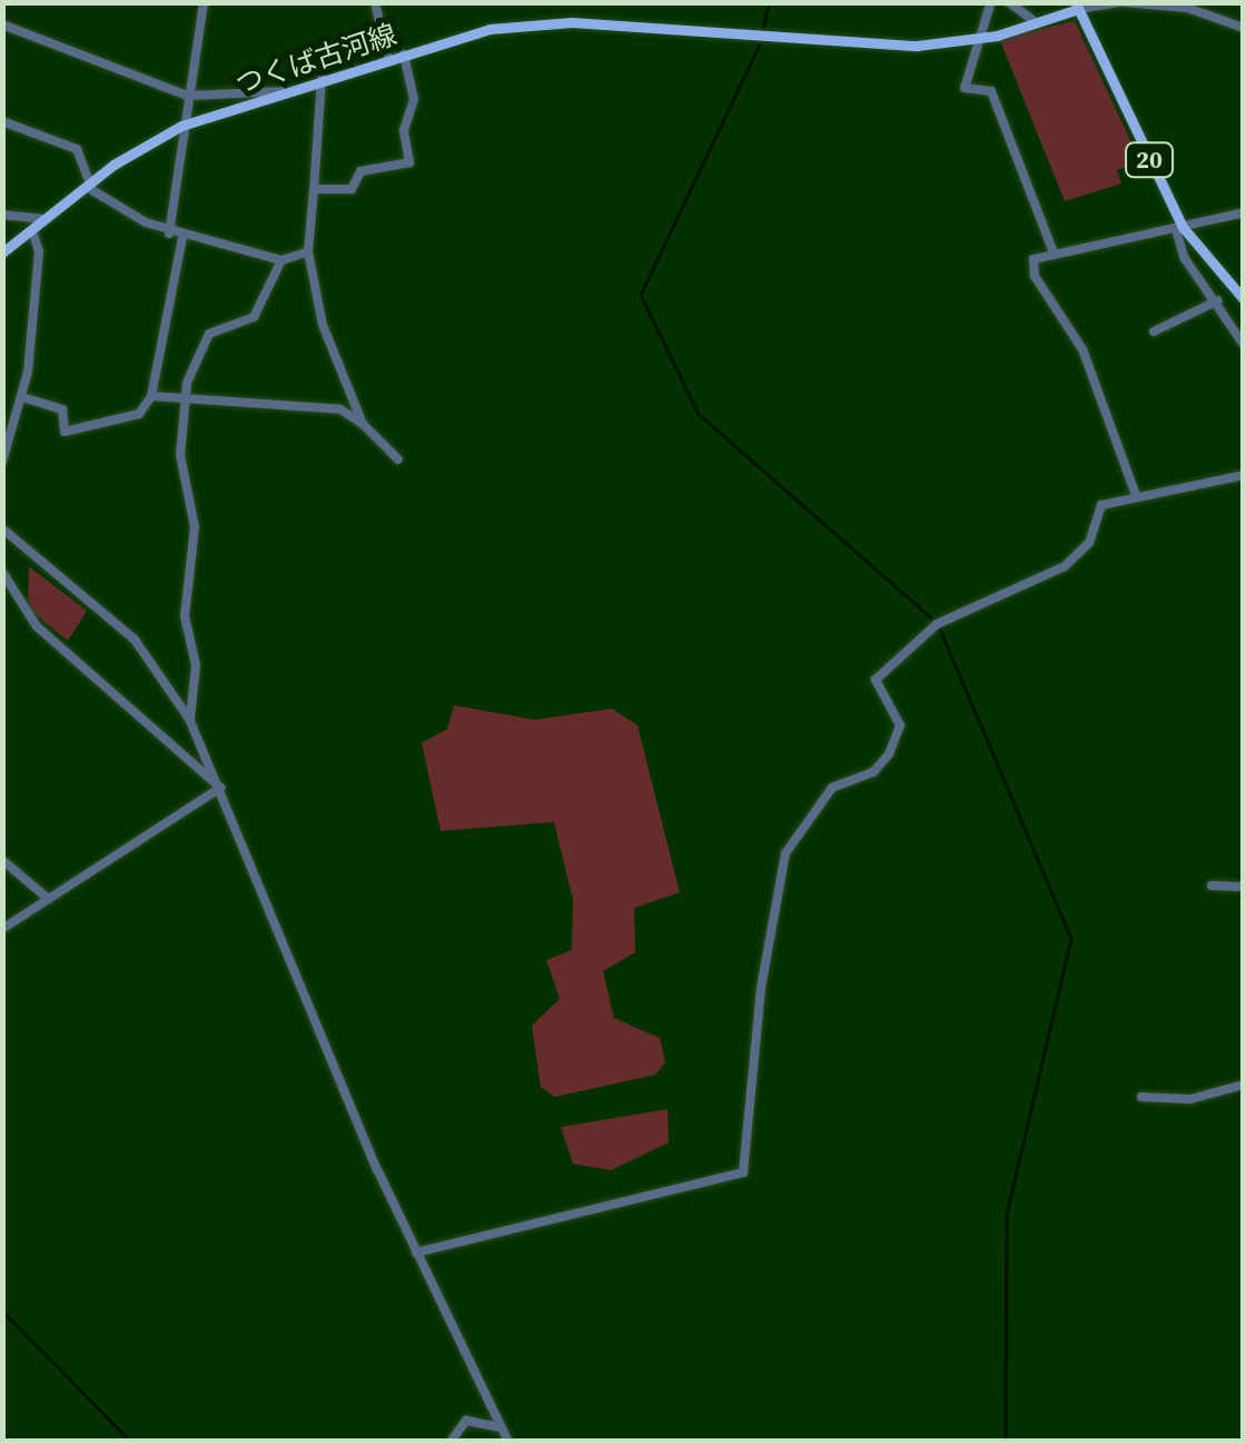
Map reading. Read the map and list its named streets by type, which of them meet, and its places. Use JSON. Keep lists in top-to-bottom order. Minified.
{"streets":{"main road":["つくば古河線","20"]},"crossings":[["つくば古河線","20"]]}
